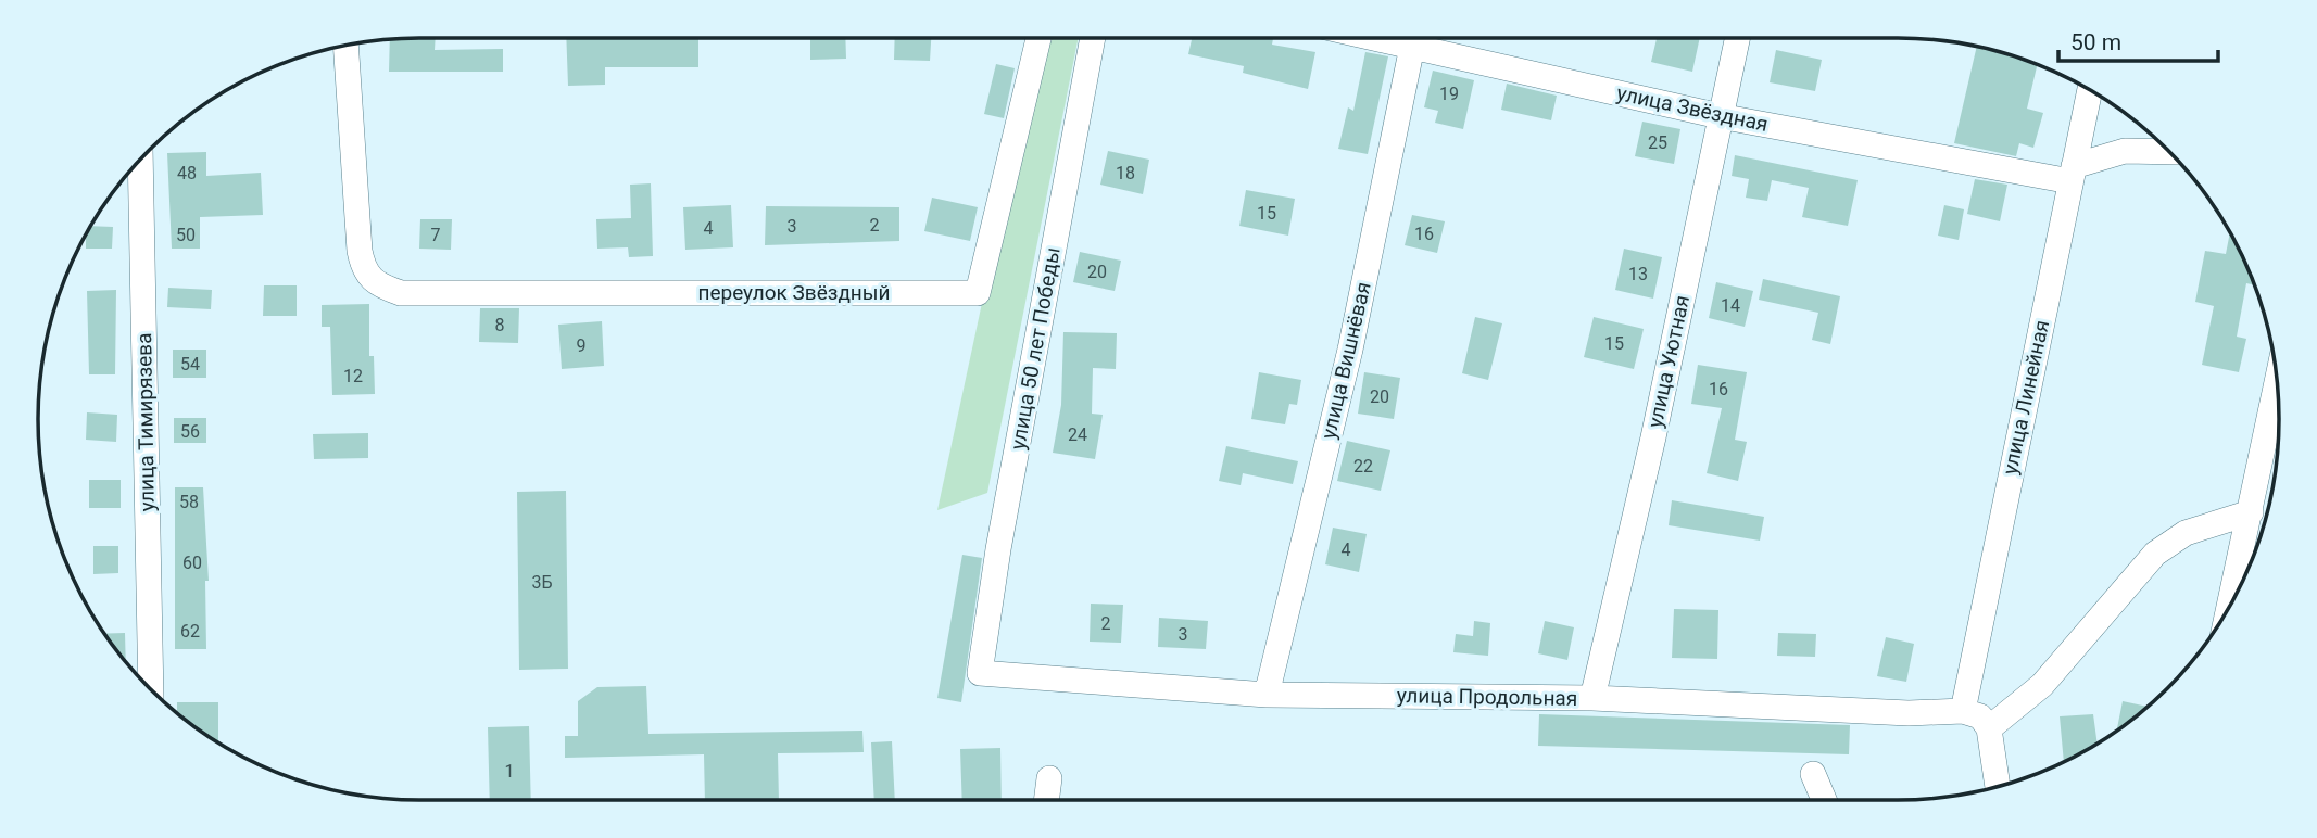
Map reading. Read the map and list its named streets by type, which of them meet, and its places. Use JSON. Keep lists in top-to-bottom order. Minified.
{"streets":{"street":["улица Звёздная","переулок Звёздный","улица 50 лет Победы","улица Вишнёвая","улица Уютная","улица Линейная","улица Тимирязева","улица Продольная"]},"crossings":[["улица Звёздная","улица Уютная"],["улица Звёздная","улица Линейная"],["улица 50 лет Победы","улица Продольная"],["улица Вишнёвая","улица Продольная"],["улица Уютная","улица Продольная"],["улица Линейная","улица Продольная"]],"house_numbers":["19","25","48","18","15","2","3","4","16","50","7","20","13","14","8","15","9","54","12","16","20","56","24","22","58","4","60","3Б","2","62","3","1"],"scale_bar":"50 m"}
